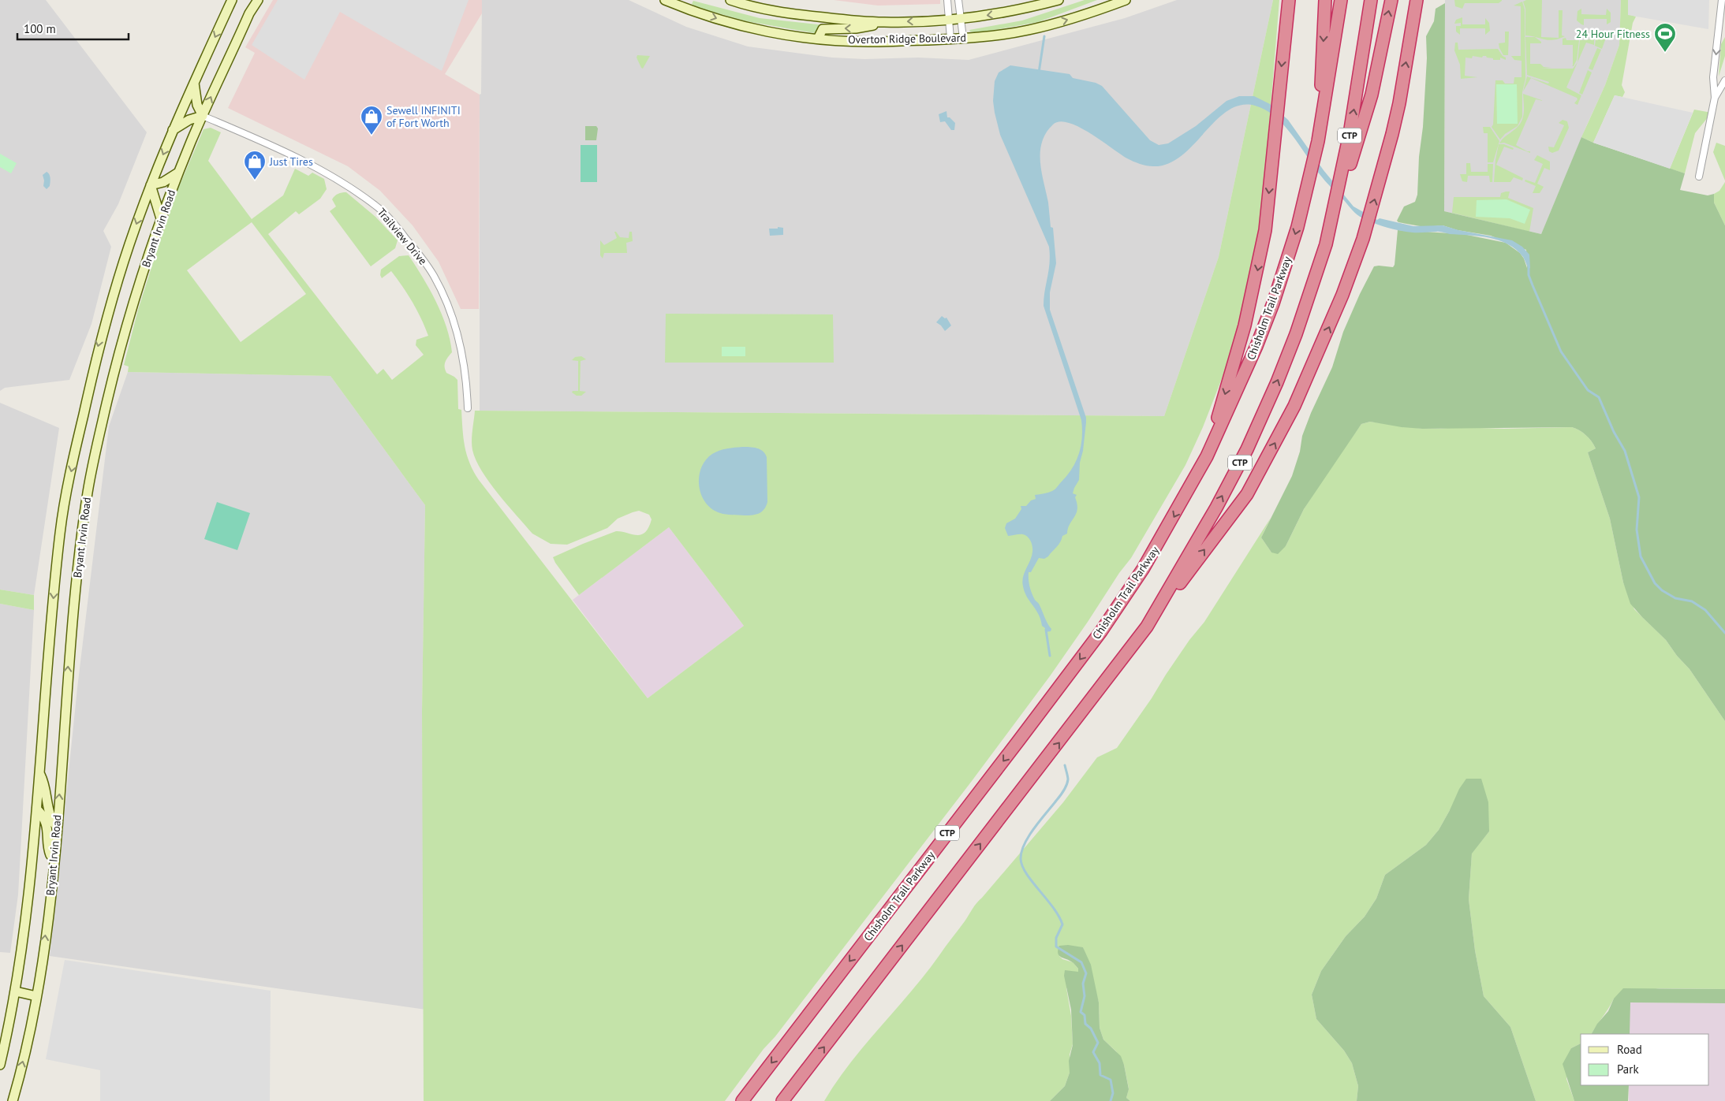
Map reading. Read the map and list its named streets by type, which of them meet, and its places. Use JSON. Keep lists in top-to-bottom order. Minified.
{"streets":{"highway":["CTP","Chisholm Trail Parkway"],"main road":["Overton Ridge Boulevard","Bryant Irvin Road"],"street":["Trailview Drive"]},"crossings":[["Bryant Irvin Road","Trailview Drive"]],"places":{"sports":["24 Hour Fitness"],"shop":["Sewell INFINITI of Fort Worth","Just Tires"]},"legend":["Road","Park"],"scale_bar":"100 m"}
